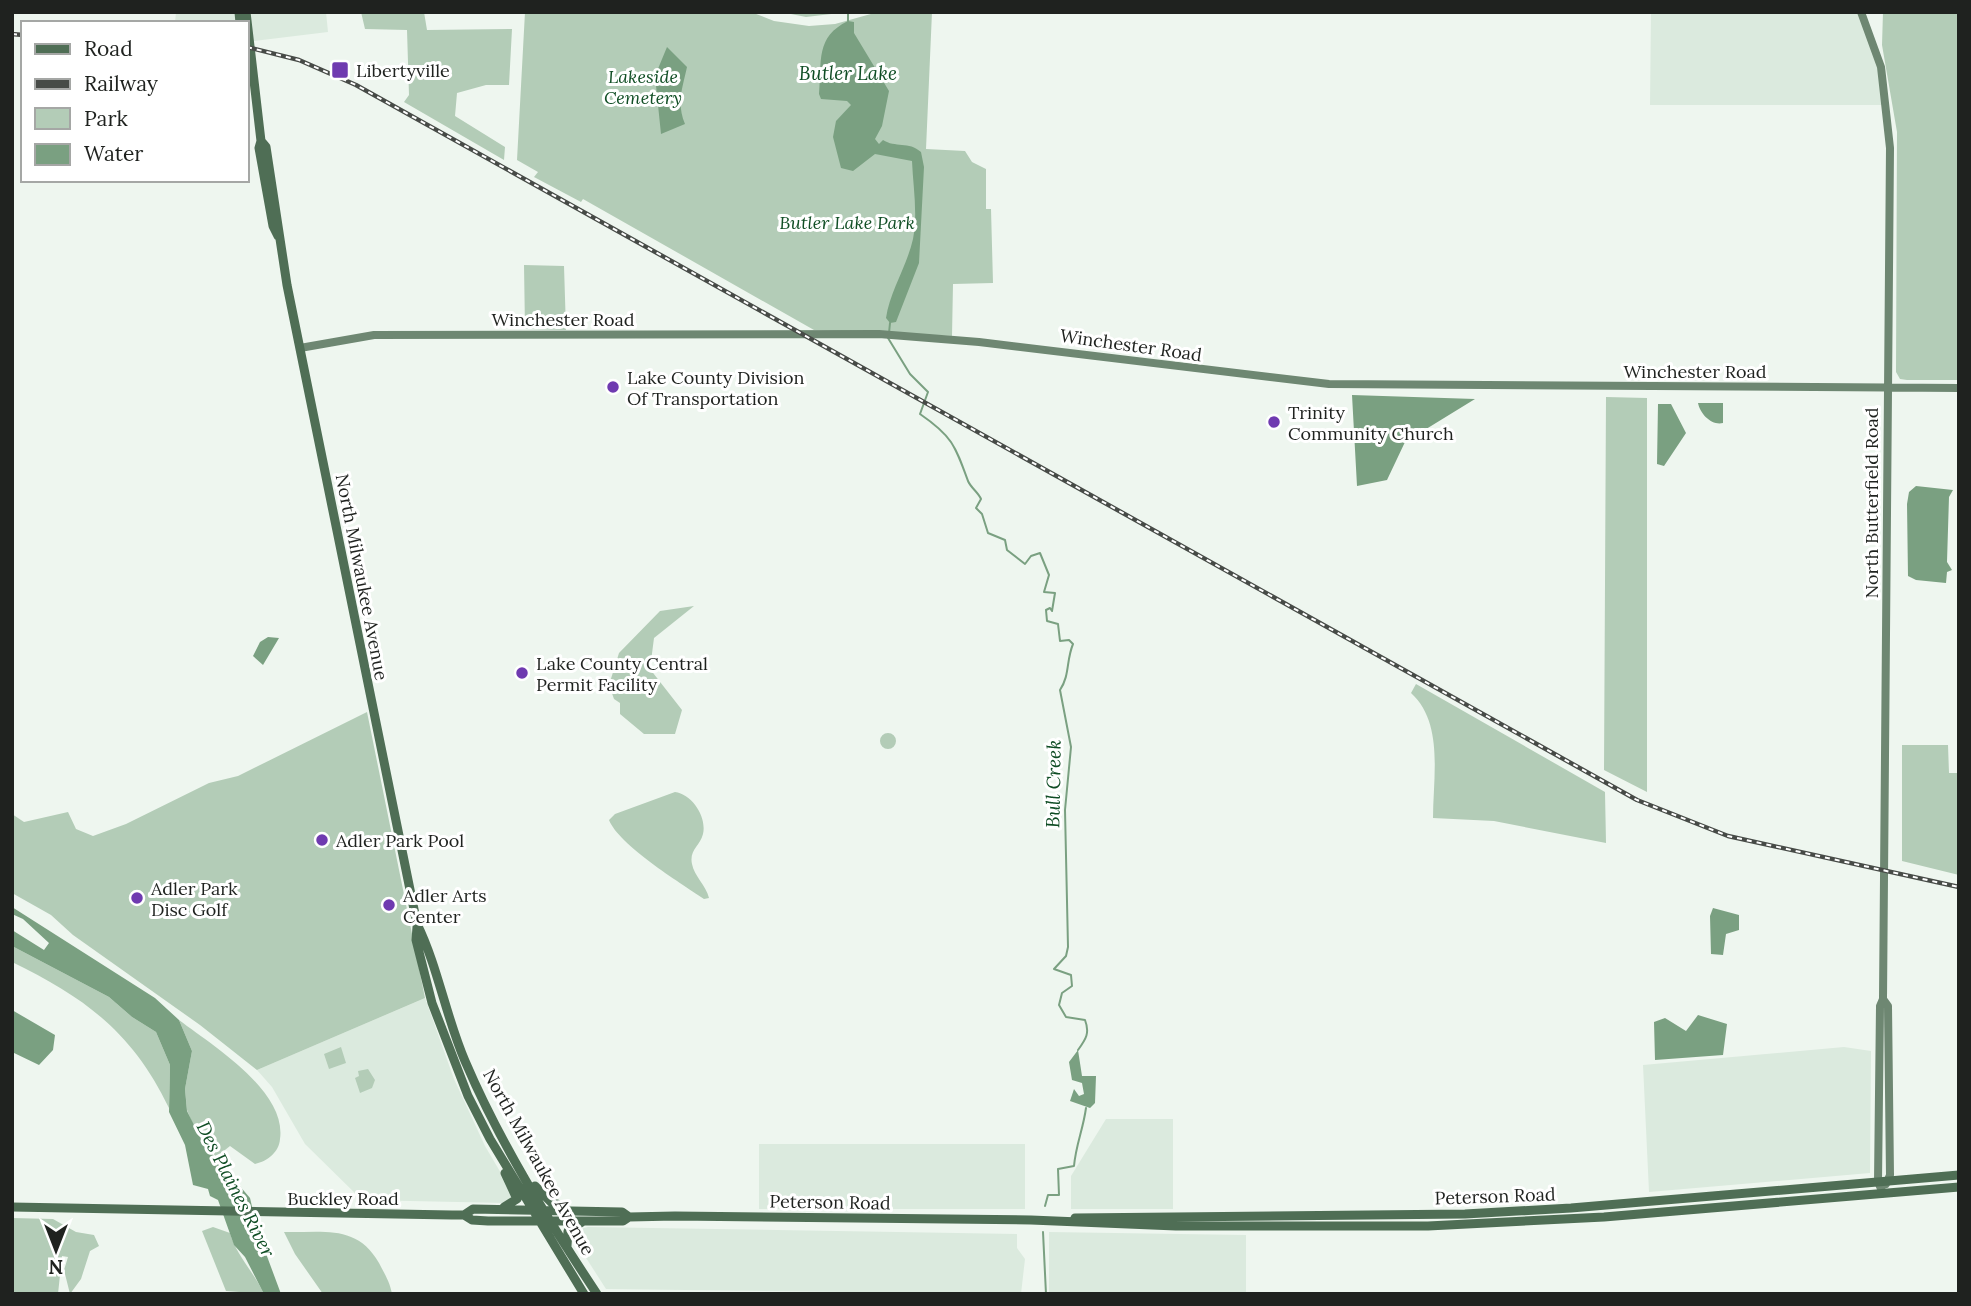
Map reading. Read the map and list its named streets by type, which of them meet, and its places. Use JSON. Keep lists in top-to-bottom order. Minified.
{"streets":{"main road":["Winchester Road","North Butterfield Road","North Milwaukee Avenue","Peterson Road","Buckley Road"]},"crossings":[["Winchester Road","North Butterfield Road"],["Winchester Road","North Milwaukee Avenue"],["North Butterfield Road","Peterson Road"],["North Milwaukee Avenue","Peterson Road"],["North Milwaukee Avenue","Buckley Road"],["Peterson Road","Buckley Road"]],"water":["Butler Lake","Bull Creek","Des Plaines River"],"parks":["Lakeside Cemetery","Butler Lake Park"],"places":{"transit":["Libertyville"],"other":["Lake County Division Of Transportation","Trinity Community Church","Lake County Central Permit Facility","Adler Park Pool","Adler Park Disc Golf","Adler Arts Center"]},"legend":["Road","Railway","Park","Water"],"north":"bottom"}
